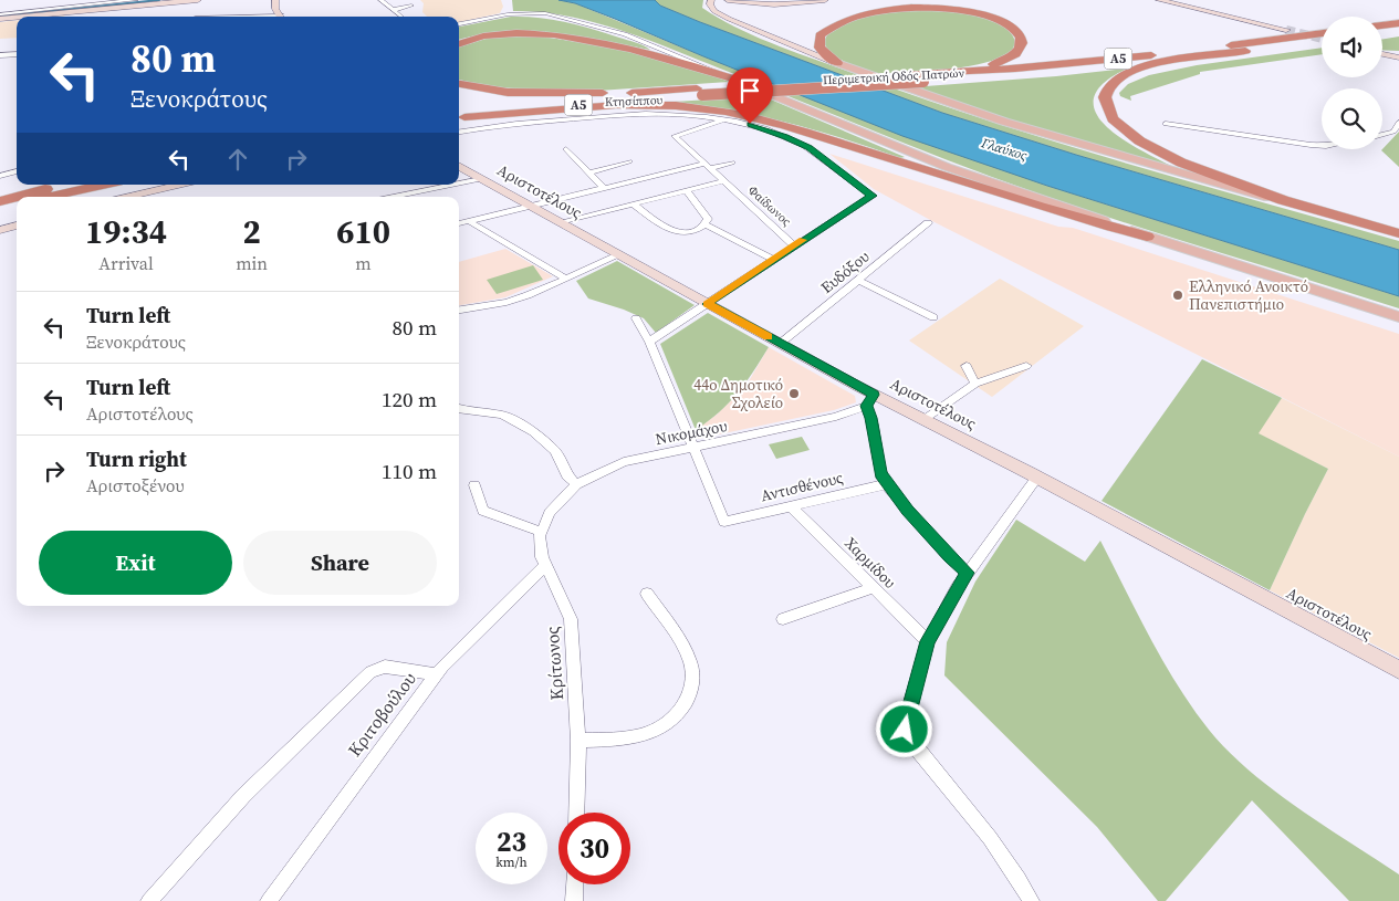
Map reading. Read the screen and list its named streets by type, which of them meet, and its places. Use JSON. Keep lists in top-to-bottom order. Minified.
{"streets":{"highway":["Α5","Περιμετρική Οδός Πατρών"],"main road":["Αριστοτέλους"],"street":["Κτησίππου","Φαίδωνος","Ευδόξου","Νικομάχου","Αντισθένους","Χαρμίδου","Κρίτωνος","Κριτοβούλου"]},"crossings":[["Κτησίππου","Φαίδωνος"],["Αριστοτέλους","Ευδόξου"],["Αριστοτέλους","Νικομάχου"],["Νικομάχου","Αντισθένους"],["Αντισθένους","Χαρμίδου"],["Κρίτωνος","Κριτοβούλου"]],"water":["Γλαύκος"],"places":["Ελληνικό Ανοικτό Πανεπιστήμιο","44ο Δημοτικό Σχολείο"],"page":{"turn":["80 m","Ξενοκράτους"],"eta":["19:34","Arrival","2","min","610","m"],"list":[{"name":"Turn left","note":"Ξενοκράτους","value":"80 m"},{"name":"Turn left","note":"Αριστοτέλους","value":"120 m"},{"name":"Turn right","note":"Αριστοξένου","value":"110 m"}],"buttons":["Exit","Share"],"speed":"23 km/h","limit":"30"}}
